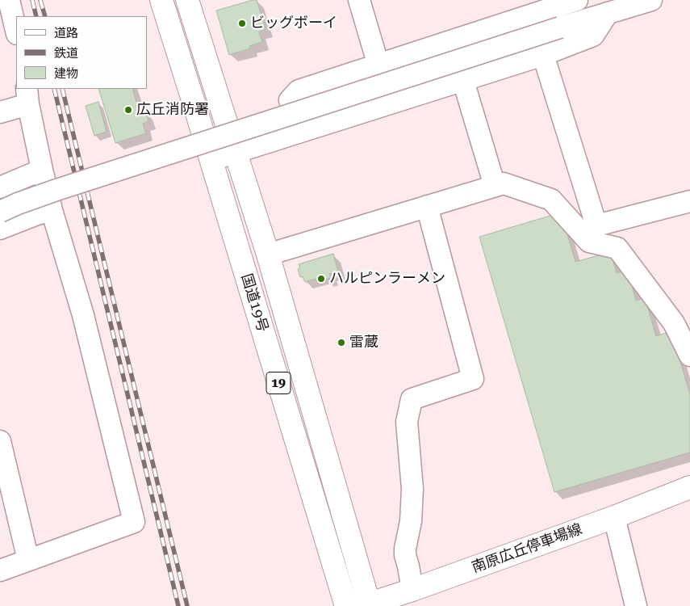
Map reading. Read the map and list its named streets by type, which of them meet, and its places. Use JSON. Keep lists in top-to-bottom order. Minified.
{"streets":{"main road":["国道19号","19","南原広丘停車場線"]},"crossings":[["国道19号","南原広丘停車場線"]],"places":["ビッグボーイ","広丘消防署","ハルピンラーメン","雷蔵"],"legend":["道路","鉄道","建物"]}
